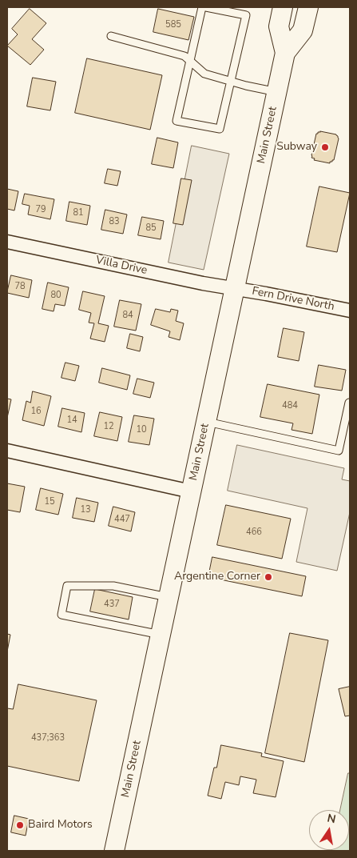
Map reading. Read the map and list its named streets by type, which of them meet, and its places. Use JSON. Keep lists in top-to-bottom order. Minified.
{"streets":{"main road":["Main Street"],"street":["Villa Drive","Fern Drive North"]},"crossings":[["Main Street","Villa Drive"],["Main Street","Fern Drive North"],["Villa Drive","Fern Drive North"]],"places":["Subway","Argentine Corner","Baird Motors"],"house_numbers":["585","79","81","83","85","78","80","84","484","16","14","12","10","15","13","447","466","437","437;363"],"north":"top"}
